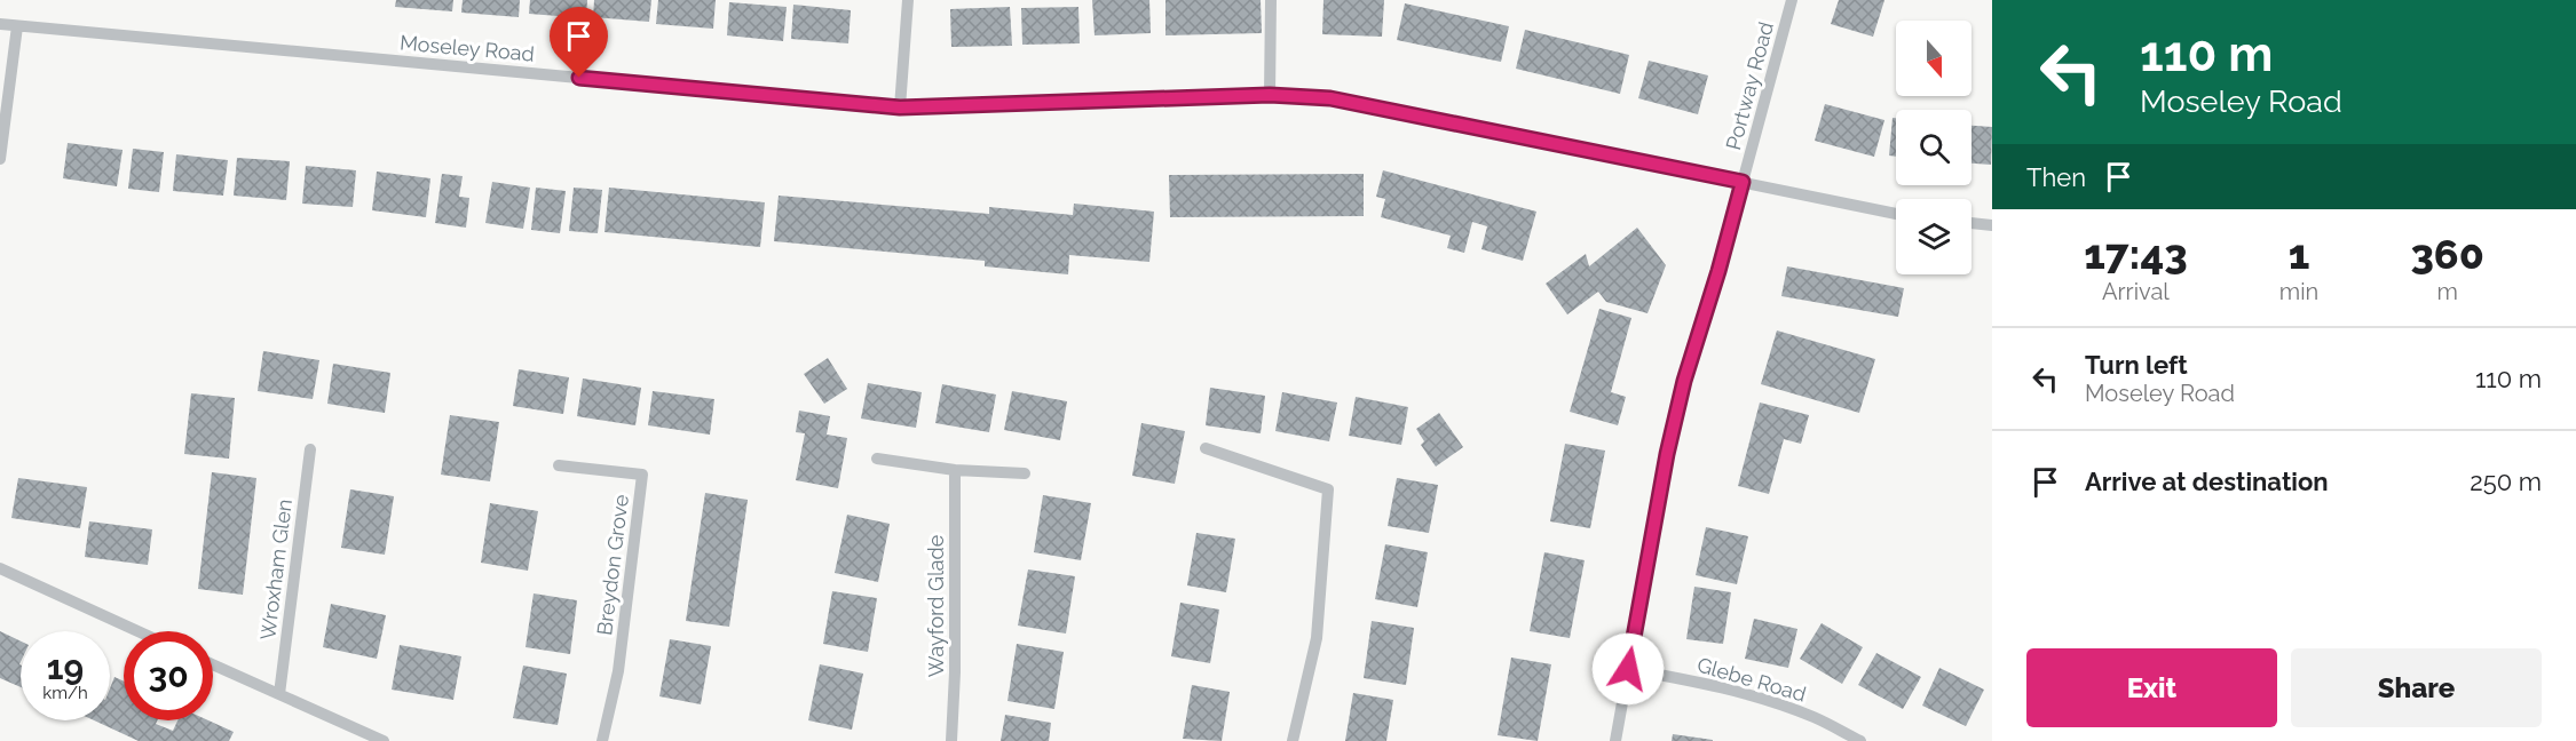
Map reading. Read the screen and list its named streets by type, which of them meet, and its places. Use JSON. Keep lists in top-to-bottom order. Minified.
{"streets":{"street":["Moseley Road","Portway Road","Breydon Grove","Wroxham Glen","Wayford Glade","Glebe Road"]},"crossings":[["Moseley Road","Portway Road"],["Portway Road","Glebe Road"]],"north":"bottom","page":{"turn":["110 m","Moseley Road"],"then":"Then","eta":["17:43","Arrival","1","min","360","m"],"list":[{"name":"Turn left","note":"Moseley Road","value":"110 m"},{"name":"Arrive at destination","value":"250 m"}],"speed":"19 km/h","limit":"30","buttons":["Exit","Share"]}}
